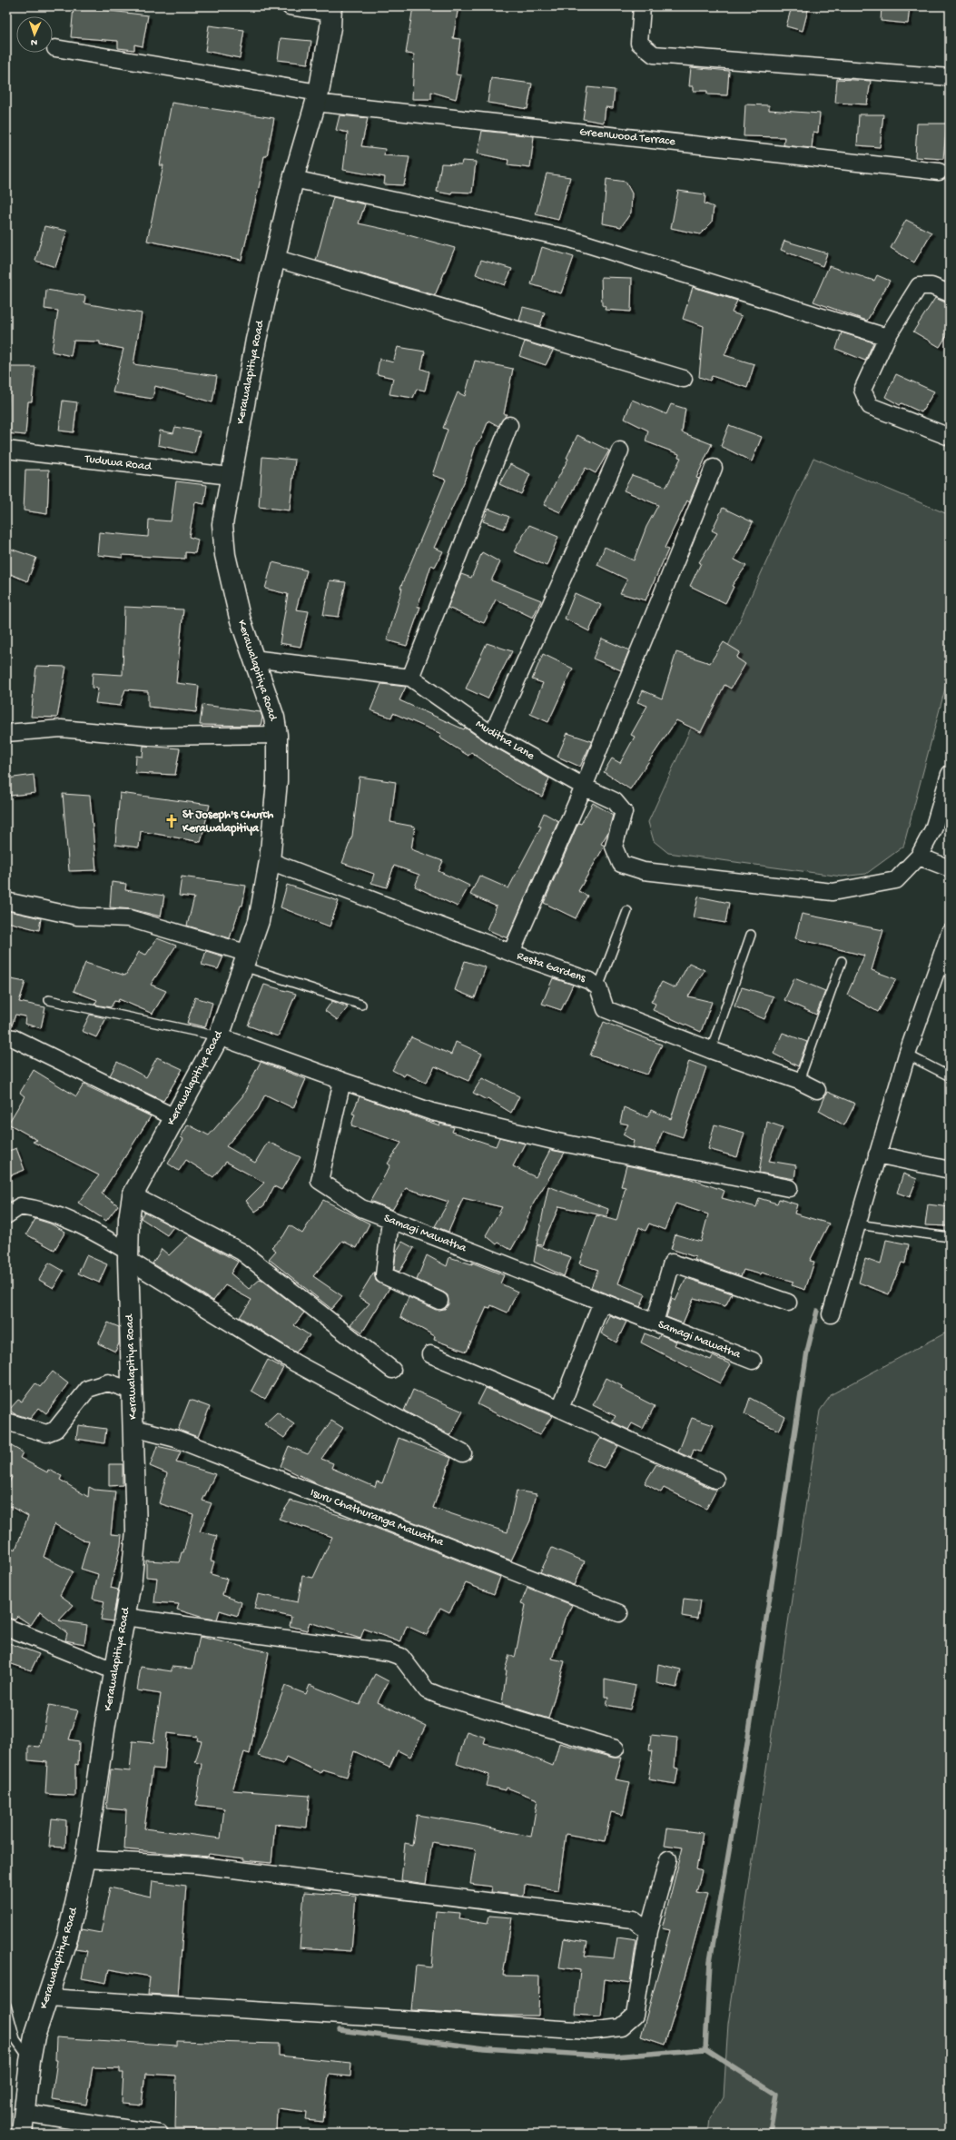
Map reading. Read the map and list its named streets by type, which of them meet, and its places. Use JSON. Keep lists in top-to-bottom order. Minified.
{"streets":{"street":["Greenwood Terrace","Kerawalapitiya Road","Tuduwa Road","Muditha Lane","Resta Gardens","Samagi Mawatha","Isuru Chathuranga Mawatha"]},"crossings":[["Greenwood Terrace","Kerawalapitiya Road"],["Kerawalapitiya Road","Tuduwa Road"],["Kerawalapitiya Road","Muditha Lane"],["Kerawalapitiya Road","Resta Gardens"],["Kerawalapitiya Road","Isuru Chathuranga Mawatha"]],"places":{"church":["St Joseph's Church Kerawalapitiya"]},"north":"bottom"}
